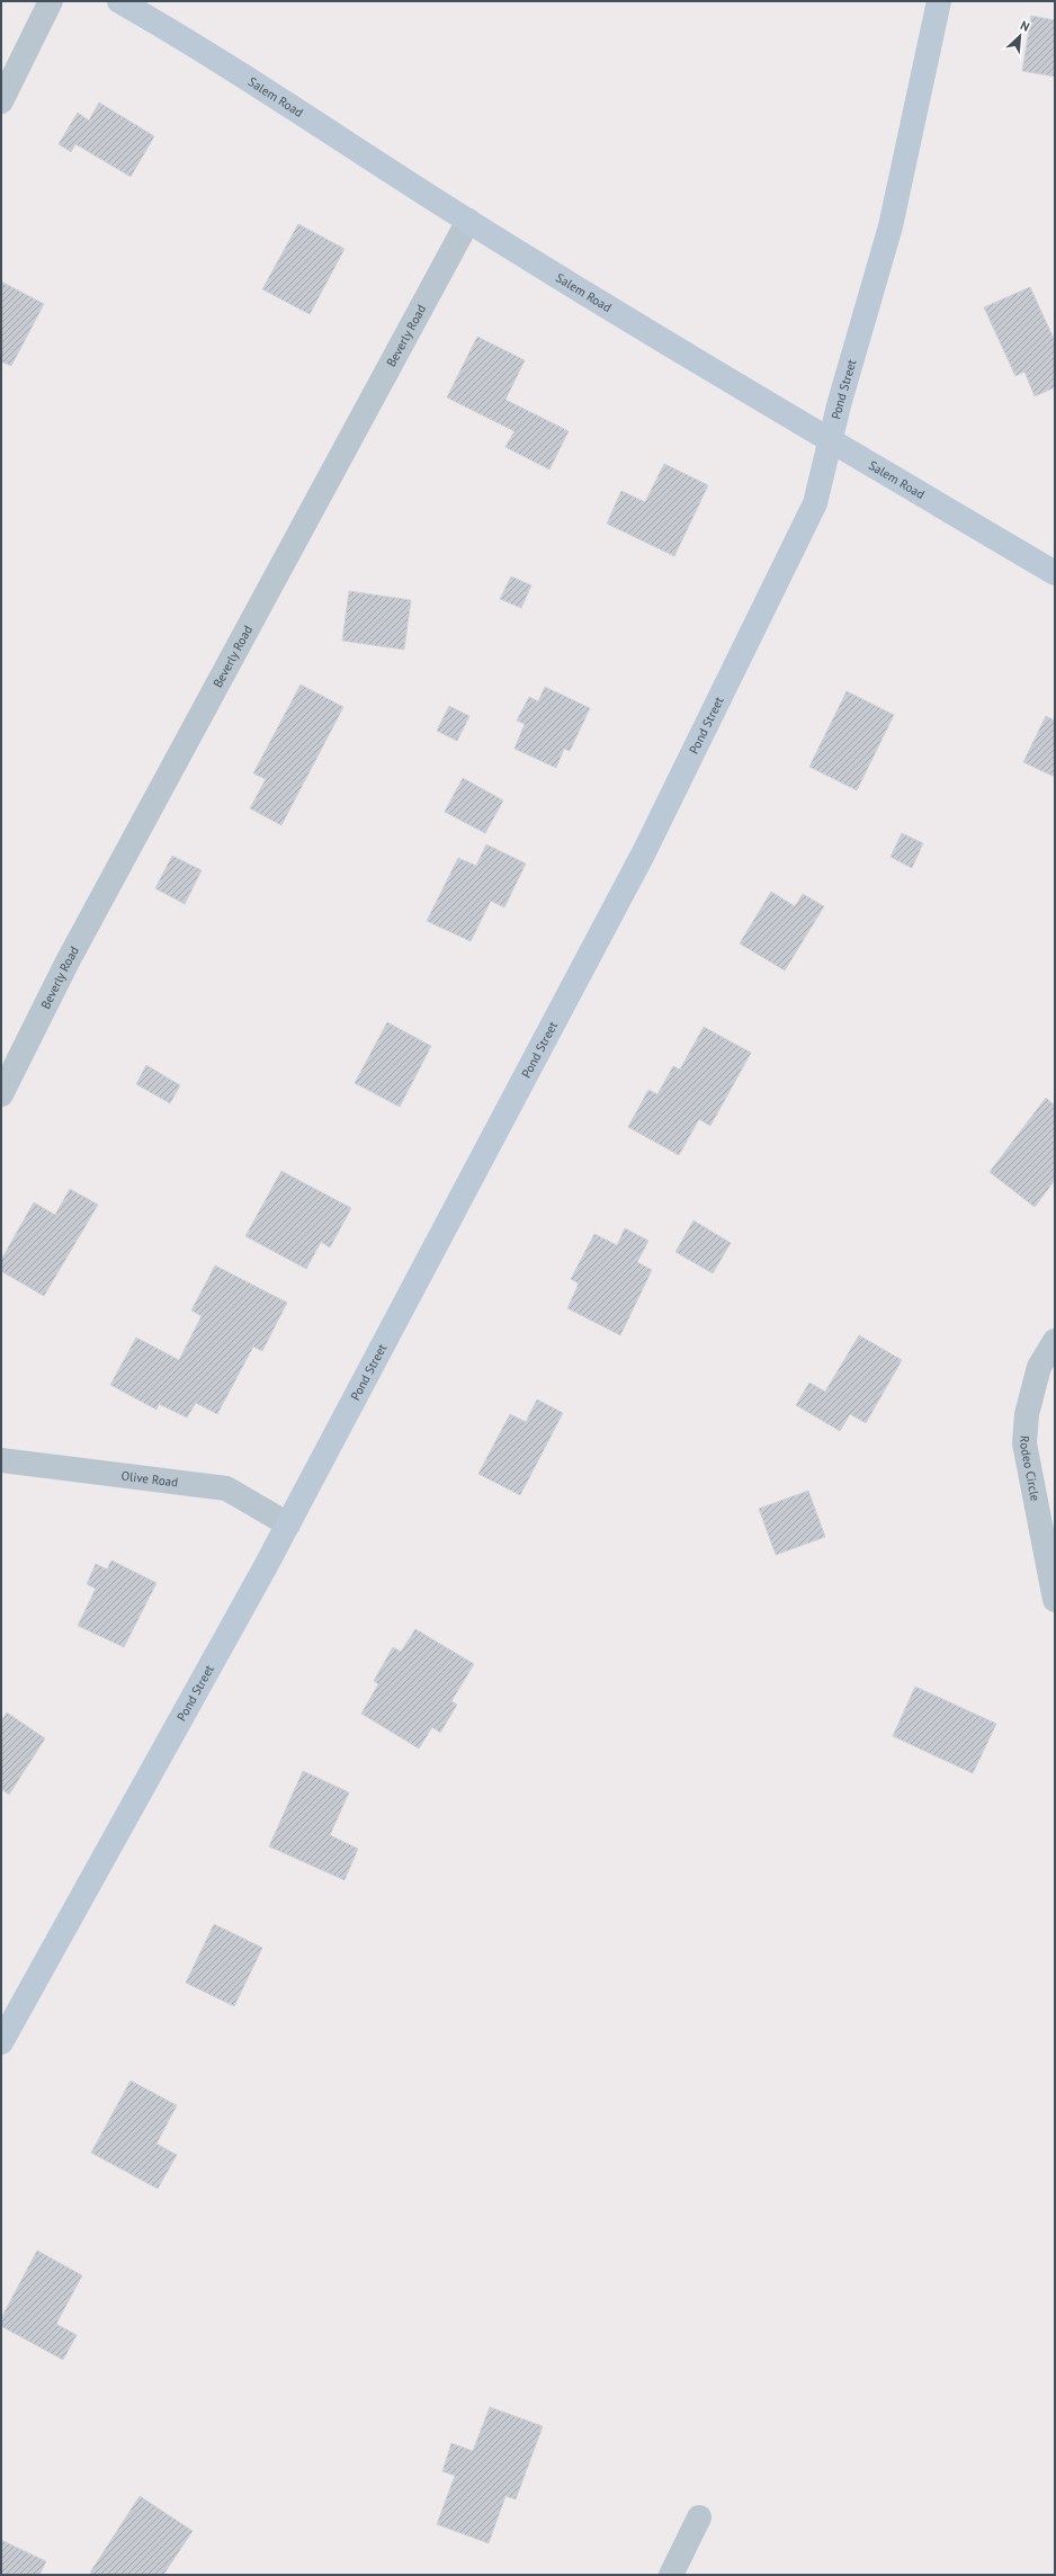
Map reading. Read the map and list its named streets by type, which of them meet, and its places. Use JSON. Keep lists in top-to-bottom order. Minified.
{"streets":{"street":["Salem Road","Beverly Road","Pond Street","Rodeo Circle","Olive Road"]},"crossings":[["Salem Road","Beverly Road"],["Salem Road","Pond Street"],["Pond Street","Olive Road"]],"north":"top right"}
